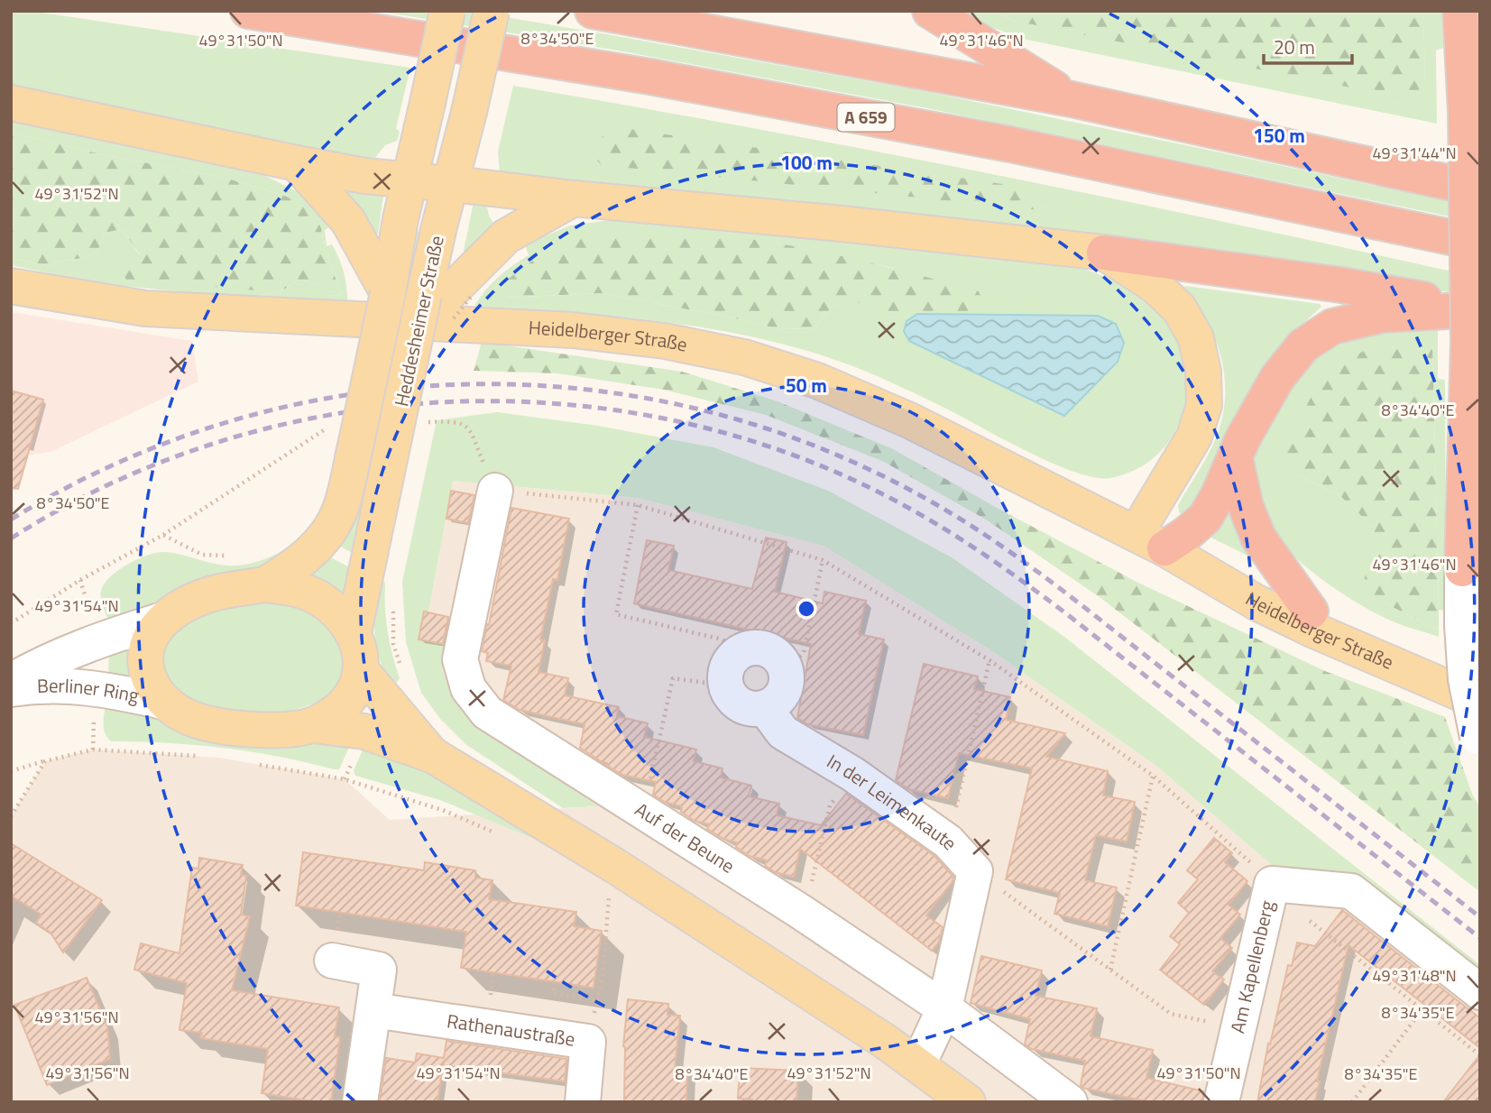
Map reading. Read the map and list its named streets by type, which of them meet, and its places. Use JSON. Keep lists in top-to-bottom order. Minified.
{"streets":{"highway":["A 659"],"main road":["Heddesheimer Straße","Heidelberger Straße"],"street":["Berliner Ring","In der Leimenkaute","Auf der Beune","Am Kapellenberg","Rathenaustraße"]},"crossings":[["Heddesheimer Straße","Berliner Ring"]],"scale_bar":"20 m","coordinates":["8°34'50\"E","49°31'50\"N","49°31'46\"N","49°31'44\"N","49°31'52\"N","8°34'40\"E","49°31'54\"N","49°31'48\"N","8°34'35\"E","49°31'56\"N"],"rings":["150 m","100 m","50 m"]}
